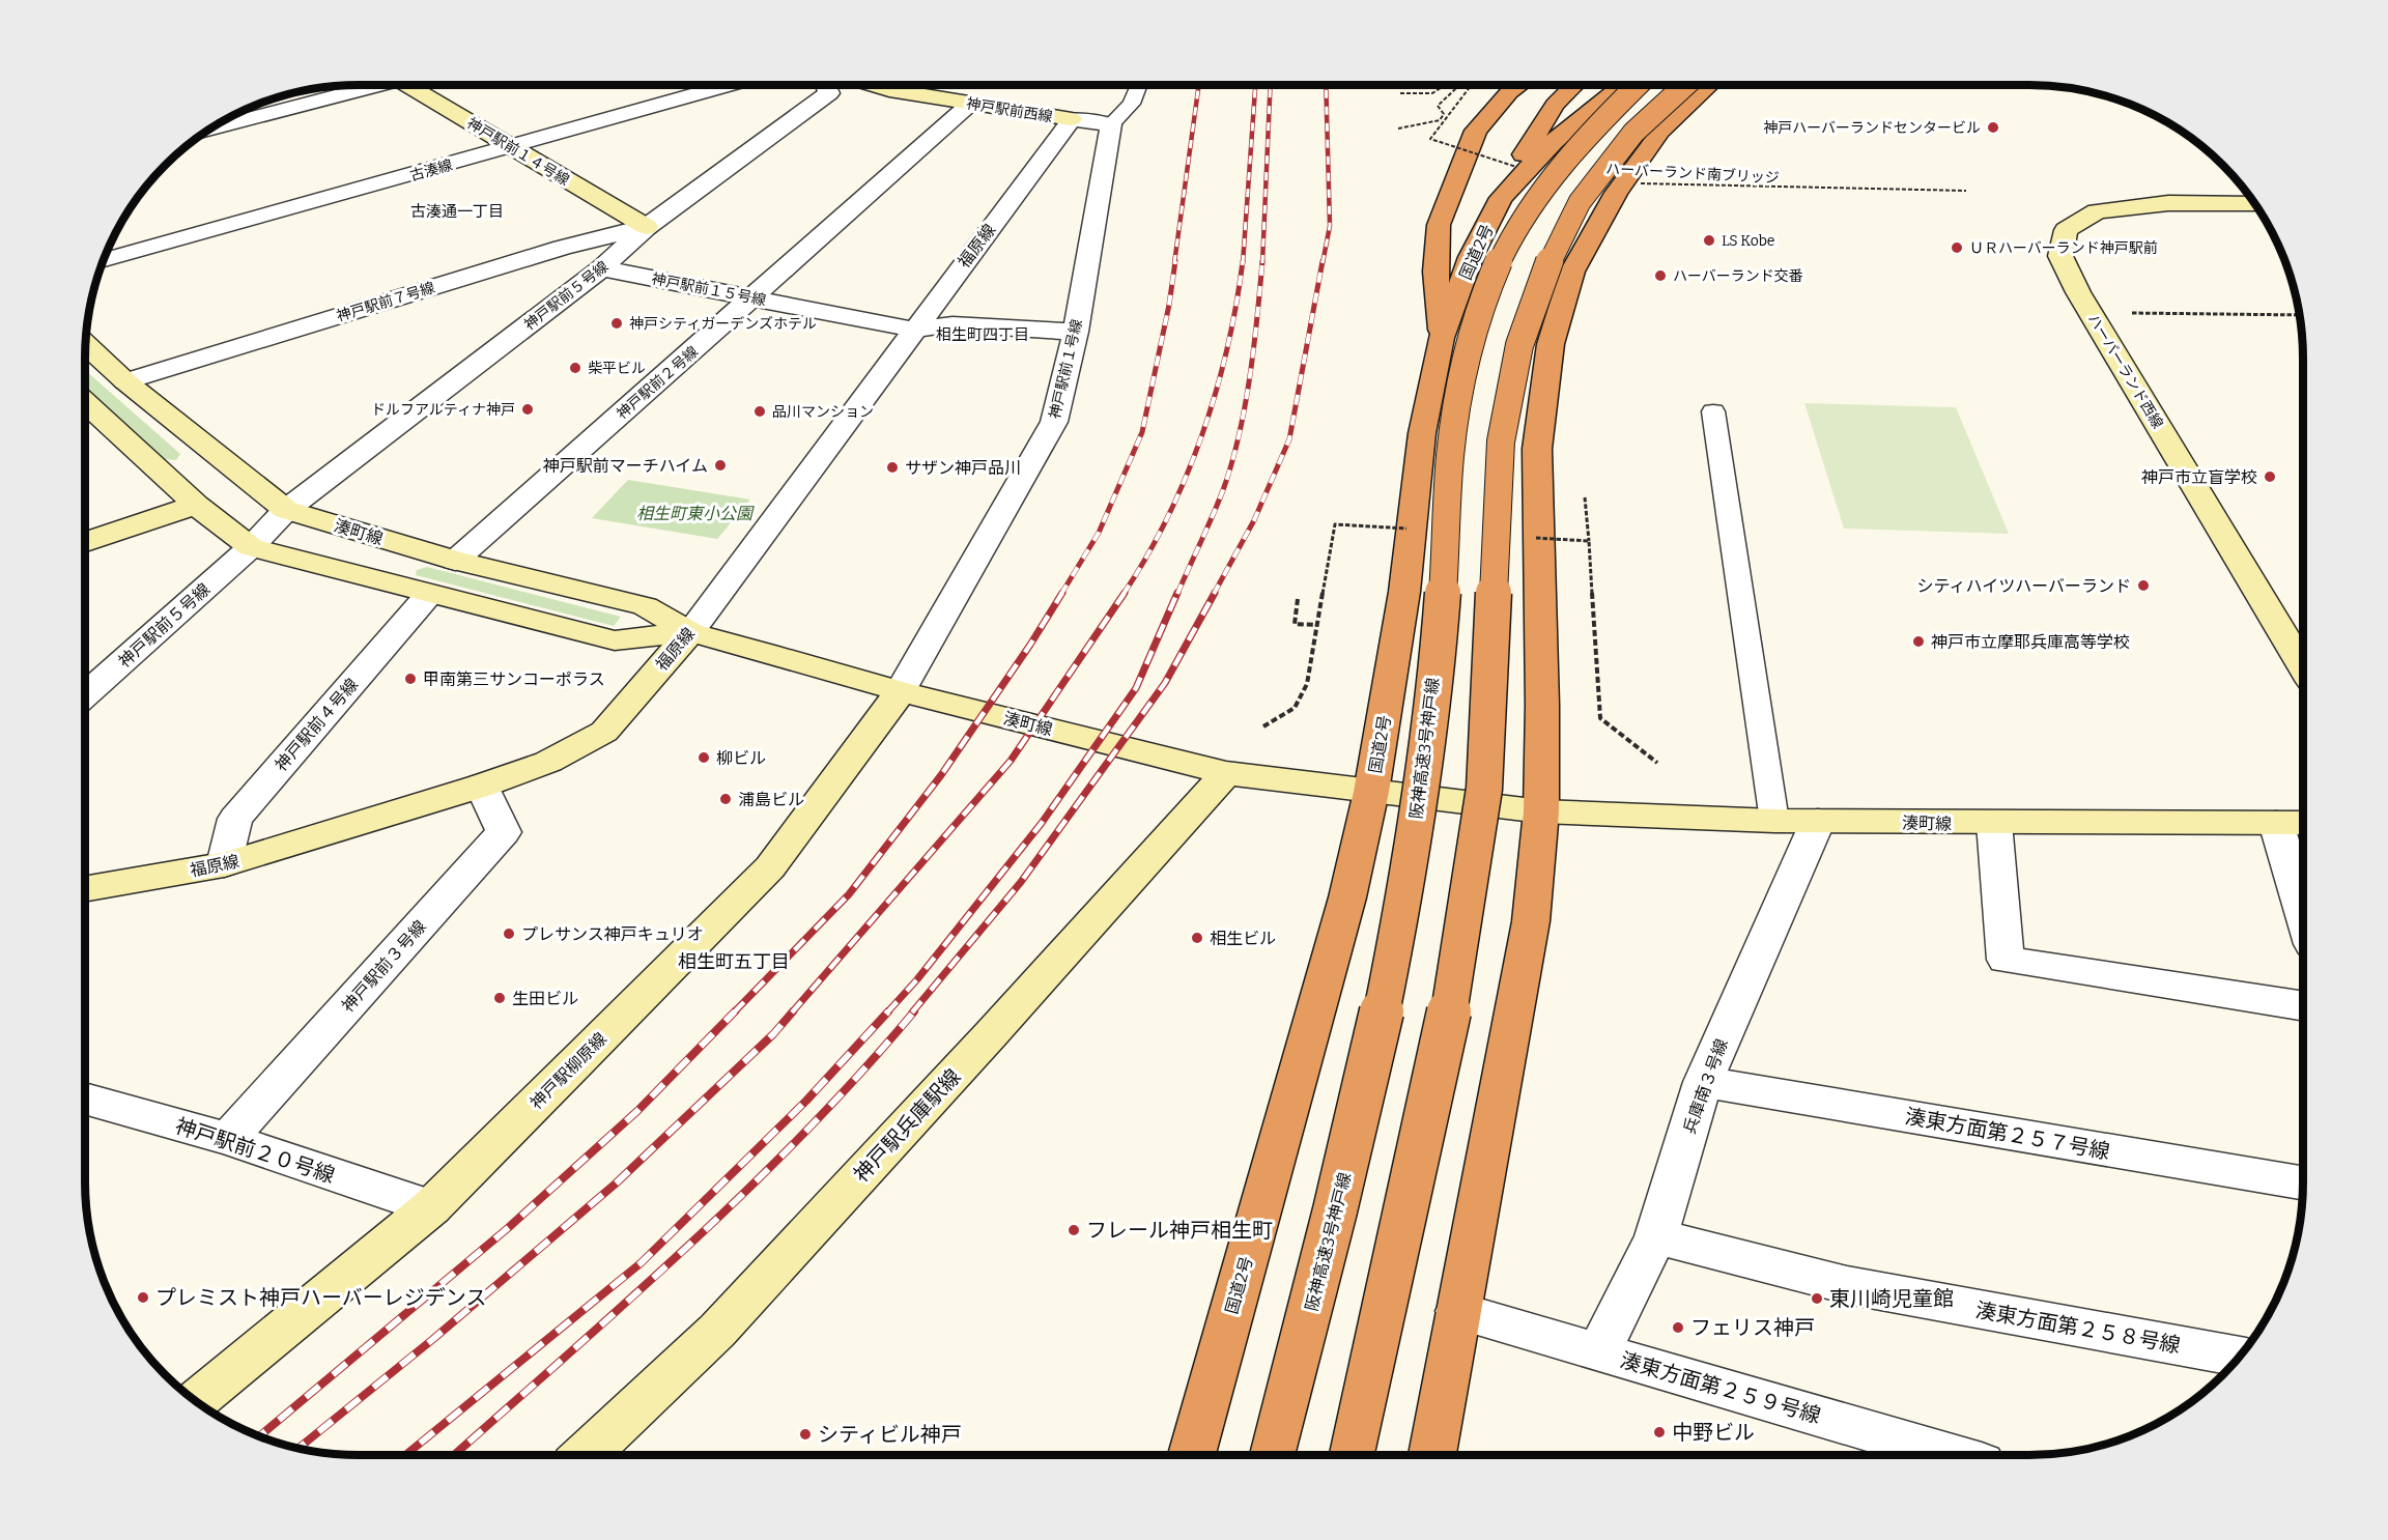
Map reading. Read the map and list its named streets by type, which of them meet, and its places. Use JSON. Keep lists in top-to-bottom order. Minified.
{"streets":{"highway":["国道2号","阪神高速3号神戸線"],"street":["神戸駅前西線","神戸駅前１４号線","古湊線","福原線","神戸駅前１５号線","神戸駅前５号線","神戸駅前７号線","神戸駅前１号線","ハーバーランド西線","神戸駅前２号線","湊町線","神戸駅前４号線","神戸駅前３号線","神戸駅柳原線","兵庫南３号線","神戸駅兵庫駅線","湊東方面第２５７号線","神戸駅前２０号線","湊東方面第２５８号線","湊東方面第２５９号線"],"path":["ハーバーランド南ブリッジ"]},"crossings":[["神戸駅前西線","福原線"],["神戸駅前西線","神戸駅前２号線"],["神戸駅前１４号線","古湊線"],["神戸駅前１４号線","神戸駅前５号線"],["神戸駅前１４号線","神戸駅前７号線"],["福原線","神戸駅前１５号線"],["福原線","湊町線"],["福原線","神戸駅前４号線"],["福原線","神戸駅前３号線"],["国道2号","湊町線"],["神戸駅前１５号線","神戸駅前５号線"],["神戸駅前１５号線","神戸駅前１号線"],["神戸駅前１５号線","神戸駅前２号線"],["神戸駅前５号線","神戸駅前７号線"],["神戸駅前５号線","湊町線"],["神戸駅前７号線","湊町線"],["神戸駅前１号線","湊町線"],["神戸駅前１号線","神戸駅柳原線"],["神戸駅前２号線","湊町線"],["湊町線","神戸駅前４号線"],["湊町線","神戸駅柳原線"],["湊町線","兵庫南３号線"],["湊町線","神戸駅兵庫駅線"],["神戸駅前３号線","神戸駅前２０号線"],["神戸駅柳原線","神戸駅前２０号線"],["兵庫南３号線","湊東方面第２５７号線"],["兵庫南３号線","湊東方面第２５８号線"],["兵庫南３号線","湊東方面第２５９号線"]],"districts":["古湊通一丁目","相生町四丁目","相生町五丁目"],"parks":["相生町東小公園"],"places":["神戸ハーバーランドセンタービル","LS Kobe","ＵＲハーバーランド神戸駅前","ハーバーランド交番","神戸シティガーデンズホテル","柴平ビル","ドルフアルティナ神戸","品川マンション","神戸駅前マーチハイム","サザン神戸品川","神戸市立盲学校","シティハイツハーバーランド","神戸市立摩耶兵庫高等学校","甲南第三サンコーポラス","柳ビル","浦島ビル","プレサンス神戸キュリオ","相生ビル","生田ビル","フレール神戸相生町","プレミスト神戸ハーバーレジデンス","東川崎児童館","フェリス神戸","中野ビル","シティビル神戸"]}
